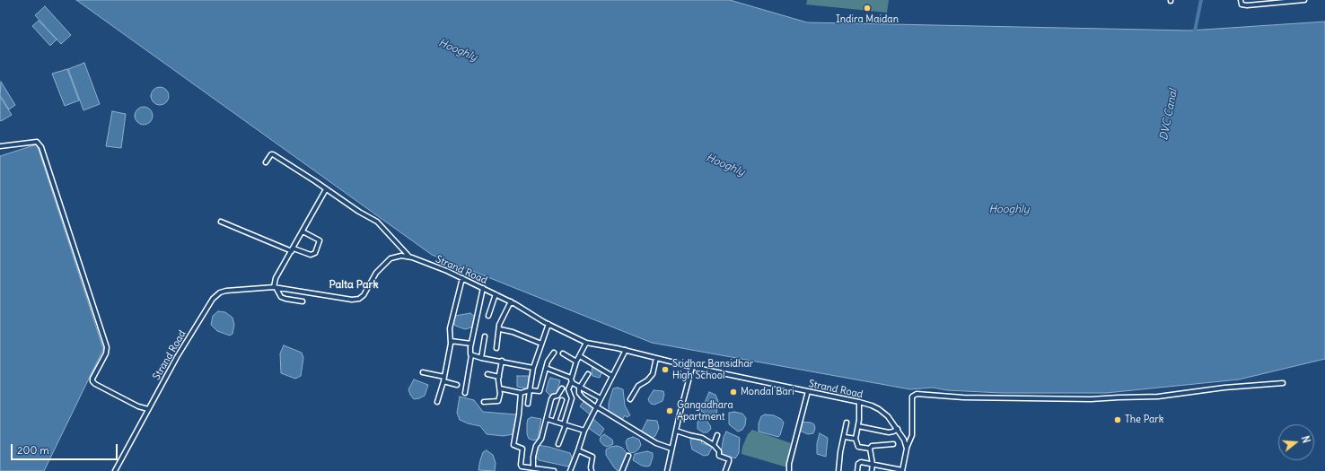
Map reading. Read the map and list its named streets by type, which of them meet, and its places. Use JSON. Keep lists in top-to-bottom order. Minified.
{"streets":{"street":["Strand Road"]},"districts":["Palta Park"],"water":["Hooghly","DVC Canal"],"places":["Indira Maidan","Sridhar Bansidhar High School","Mondal Bari","Gangadhara Apartment","The Park"],"scale_bar":"200 m","north":"right"}
